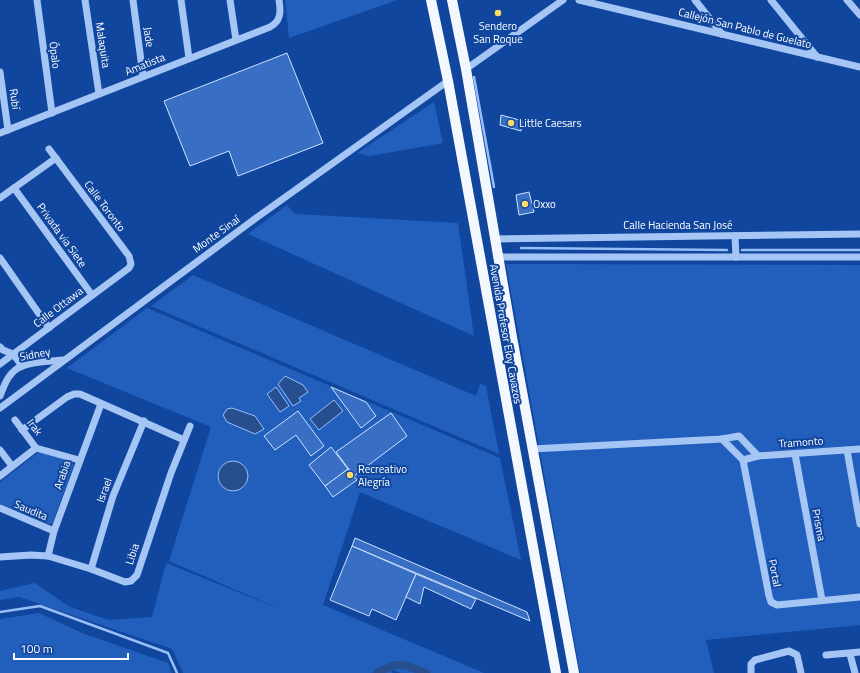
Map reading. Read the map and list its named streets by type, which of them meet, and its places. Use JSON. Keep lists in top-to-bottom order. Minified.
{"streets":{"main road":["Avenida Profesor Eloy Cavazos"],"street":["Callejón San Pablo de Guelato","Jade","Malaquita","Ópalo","Amatista","Rubí","Calle Toronto","Calle Hacienda San José","Monte Sinaí","Privada via Siete","Calle Ottawa","Sidney","Irak","Tramonto","Arabia","Israel","Saudita","Prisma","Libia","Portal"]},"crossings":[["Jade","Amatista"],["Malaquita","Amatista"],["Ópalo","Amatista"],["Amatista","Rubí"],["Calle Toronto","Calle Ottawa"],["Calle Hacienda San José","Avenida Profesor Eloy Cavazos"],["Monte Sinaí","Avenida Profesor Eloy Cavazos"],["Monte Sinaí","Sidney"],["Privada via Siete","Calle Ottawa"],["Tramonto","Prisma"],["Tramonto","Portal"],["Arabia","Saudita"],["Arabia","Libia"],["Israel","Libia"],["Prisma","Portal"]],"places":["Sendero San Roque","Little Caesars","Oxxo","Recreativo Alegría"],"scale_bar":"100 m"}
